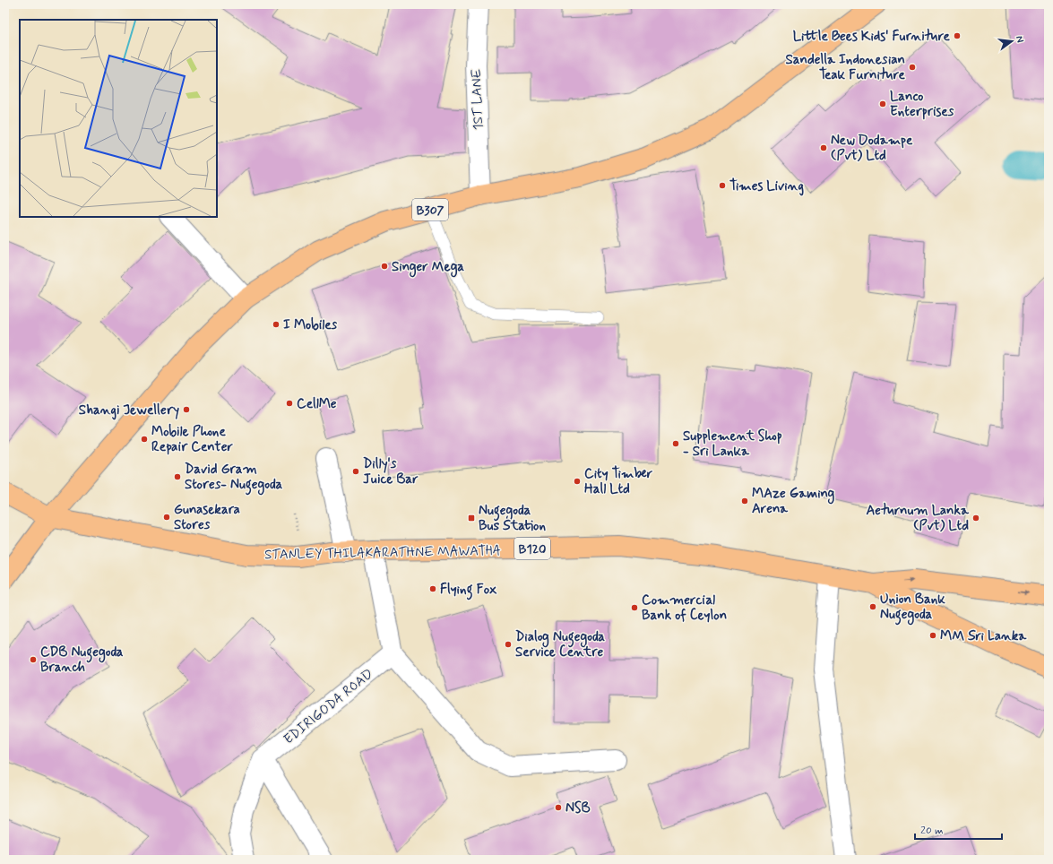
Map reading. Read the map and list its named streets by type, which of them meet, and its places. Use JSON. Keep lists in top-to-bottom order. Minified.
{"streets":{"main road":["B307","B120","STANLEY THILAKARATHNE MAWATHA"],"street":["1ST LANE","EDIRIGODA ROAD"]},"crossings":[["1ST LANE","B307"],["B307","STANLEY THILAKARATHNE MAWATHA"]],"places":{"other":["Little Bees Kids' Furniture","Sandella Indonesian Teak Furniture","Lanco Enterprises","New Dodampe (Pvt) Ltd","Times Living","Singer Mega","I Mobiles","CellMe","Shangi Jewellery","Mobile Phone Repair Center","Supplement Shop - Sri Lanka","Dilly's Juice Bar","David Gram Stores- Nugegoda","City Timber Hall Ltd","MAze Gaming Arena","Gunasekara Stores","Aeturnum Lanka (Pvt) Ltd","Flying Fox","Union Bank Nugegoda","Commercial Bank of Ceylon","MM Sri Lanka","Dialog Nugegoda Service Centre","CDB Nugegoda Branch","NSB"],"transit":["Nugegoda Bus Station"]},"scale_bar":"20 m","north":"right"}
